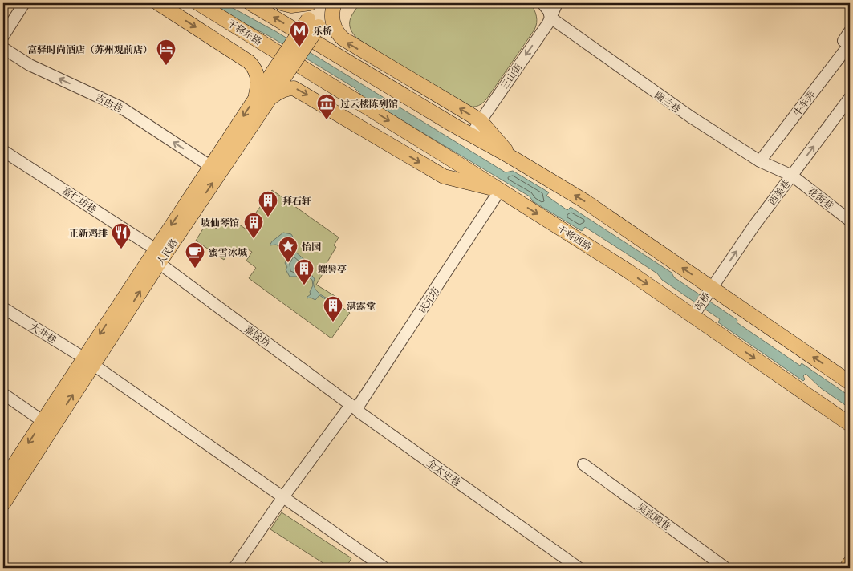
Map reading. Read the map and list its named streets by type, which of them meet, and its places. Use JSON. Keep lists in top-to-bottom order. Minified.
{"streets":{"main road":["干将东路","干将西路","人民路"],"street":["三山街","幽兰巷","吉由巷","牛车弄","西美巷","花街巷","富仁坊巷","庆元坊","芮桥","大井巷","嘉馀坊","金太史巷","吴直殿巷"]},"crossings":[["干将东路","干将西路"],["三山街","幽兰巷"],["幽兰巷","牛车弄"],["幽兰巷","西美巷"],["幽兰巷","花街巷"],["吉由巷","人民路"],["西美巷","花街巷"],["西美巷","芮桥"],["富仁坊巷","人民路"],["干将西路","庆元坊"],["干将西路","芮桥"],["人民路","大井巷"],["人民路","嘉馀坊"],["庆元坊","大井巷"],["庆元坊","嘉馀坊"],["庆元坊","金太史巷"],["嘉馀坊","金太史巷"]],"one_way":["三山街","吉由巷","西美巷"],"places":{"metro station":["乐桥"],"hotel":["富驿时尚酒店（苏州观前店）"],"museum":["过云楼陈列馆"],"building":["拜石轩","坡仙琴馆","螺髻亭","湛露堂"],"restaurant":["正新鸡排"],"place":["怡园"],"cafe":["蜜雪冰城"]}}
